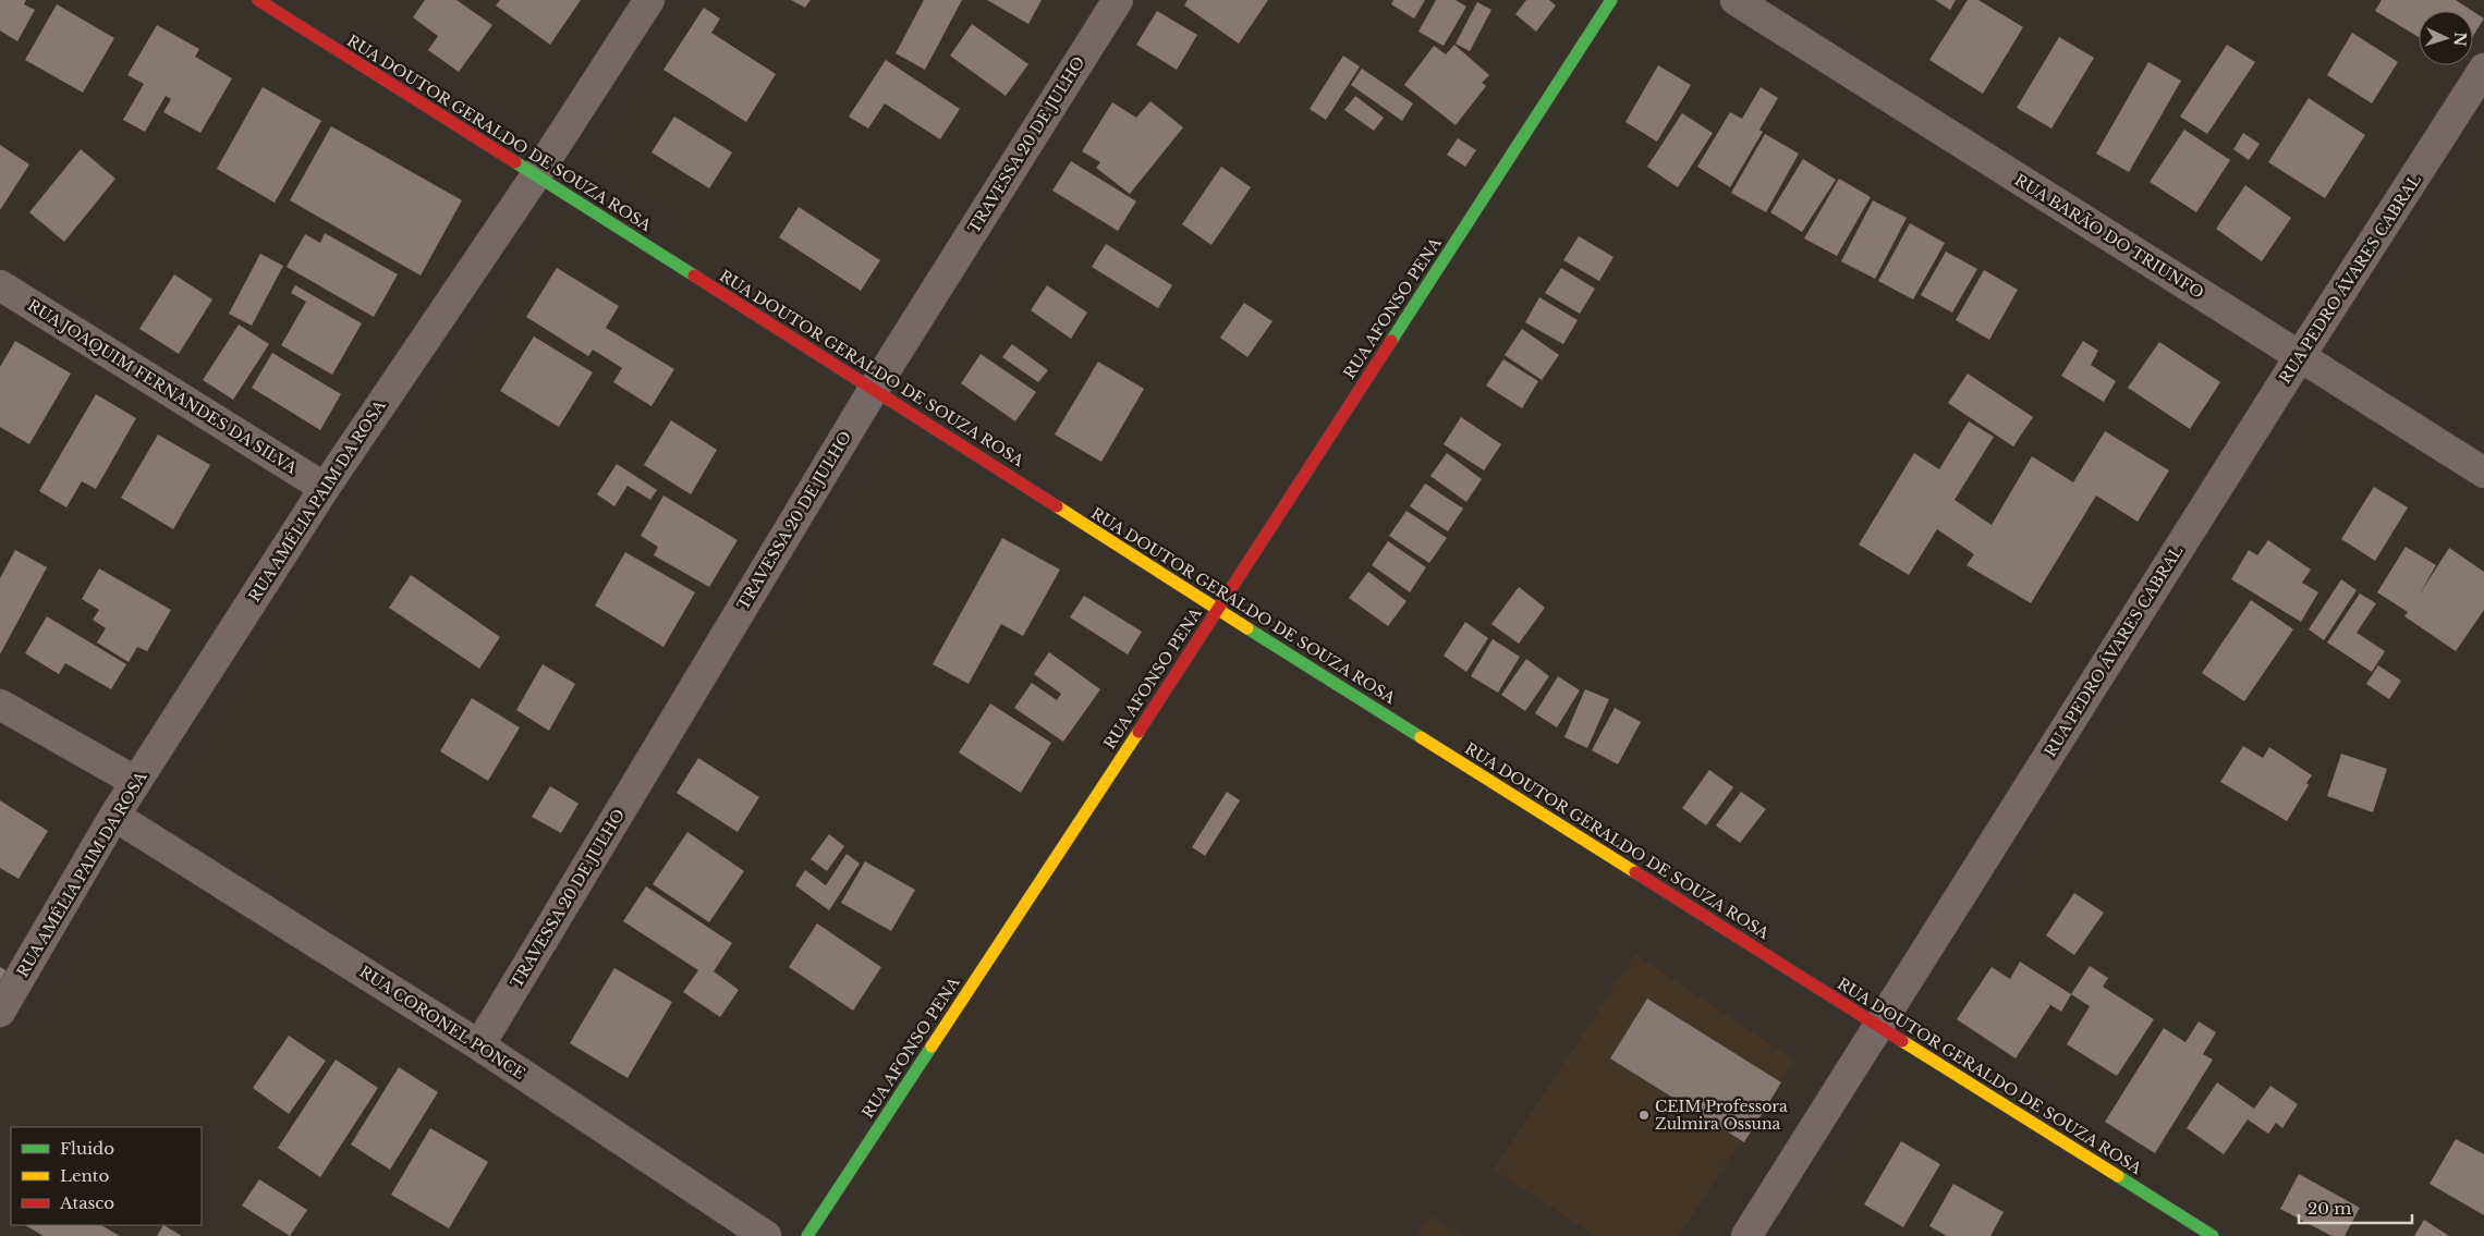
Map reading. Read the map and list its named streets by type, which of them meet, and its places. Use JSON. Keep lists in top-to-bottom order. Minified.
{"streets":{"street":["RUA DOUTOR GERALDO DE SOUZA ROSA","TRAVESSA 20 DE JULHO","RUA BARÃO DO TRIUNFO","RUA PEDRO ÁVARES CABRAL","RUA AFONSO PENA","RUA JOAQUIM FERNANDES DA SILVA","RUA AMÉLIA PAIM DA ROSA","RUA CORONEL PONCE"]},"crossings":[["RUA DOUTOR GERALDO DE SOUZA ROSA","TRAVESSA 20 DE JULHO"],["RUA DOUTOR GERALDO DE SOUZA ROSA","RUA PEDRO ÁVARES CABRAL"],["RUA DOUTOR GERALDO DE SOUZA ROSA","RUA AFONSO PENA"],["RUA DOUTOR GERALDO DE SOUZA ROSA","RUA AMÉLIA PAIM DA ROSA"],["TRAVESSA 20 DE JULHO","RUA CORONEL PONCE"],["RUA BARÃO DO TRIUNFO","RUA PEDRO ÁVARES CABRAL"],["RUA JOAQUIM FERNANDES DA SILVA","RUA AMÉLIA PAIM DA ROSA"],["RUA AMÉLIA PAIM DA ROSA","RUA CORONEL PONCE"]],"places":["CEIM Professora Zulmira Ossuna"],"legend":["Fluido","Lento","Atasco"],"scale_bar":"20 m","north":"right"}
